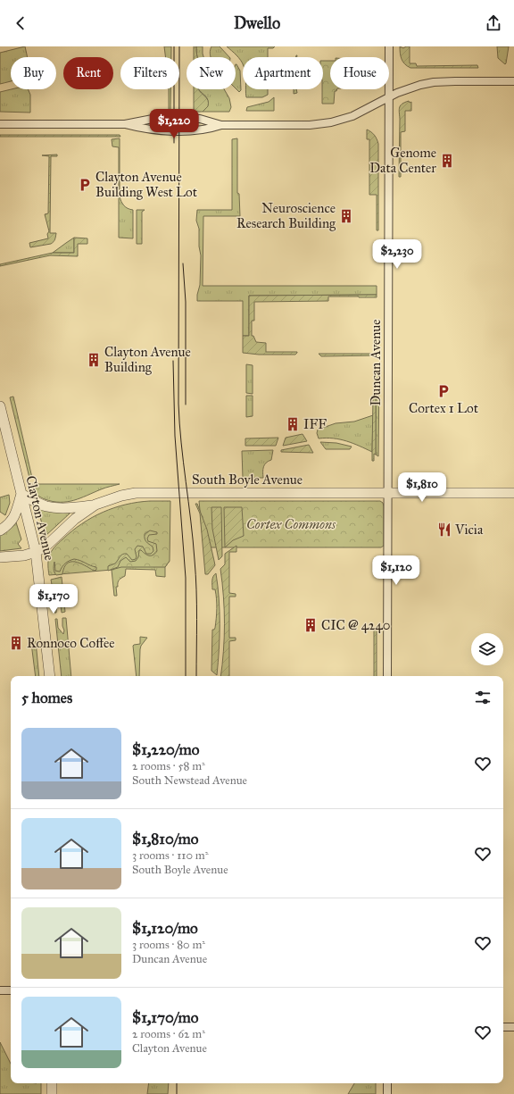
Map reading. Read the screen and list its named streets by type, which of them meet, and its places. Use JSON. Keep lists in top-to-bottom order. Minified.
{"streets":{"street":["Duncan Avenue","South Boyle Avenue","Clayton Avenue"]},"crossings":[["Duncan Avenue","South Boyle Avenue"],["South Boyle Avenue","Clayton Avenue"]],"parks":["Cortex Commons"],"places":{"building":["Genome Data Center","Neuroscience Research Building","Clayton Avenue Building","IFF","CIC @ 4240","Ronnoco Coffee"],"parking":["Clayton Avenue Building West Lot","Cortex 1 Lot"],"restaurant":["Vicia"]},"page":{"header":"Dwello","chip":["Buy","Rent","Filters","New","Apartment","House"],"price":["$1,220","$2,230","$1,810","$1,120","$1,170"],"heading":"5 homes","list":[{"name":"$1,220/mo","note":"2 rooms · 58 m² · South Newstead Avenue"},{"name":"$1,810/mo","note":"3 rooms · 110 m² · South Boyle Avenue"},{"name":"$1,120/mo","note":"3 rooms · 80 m² · Duncan Avenue"},{"name":"$1,170/mo","note":"2 rooms · 62 m² · Clayton Avenue"}]}}
